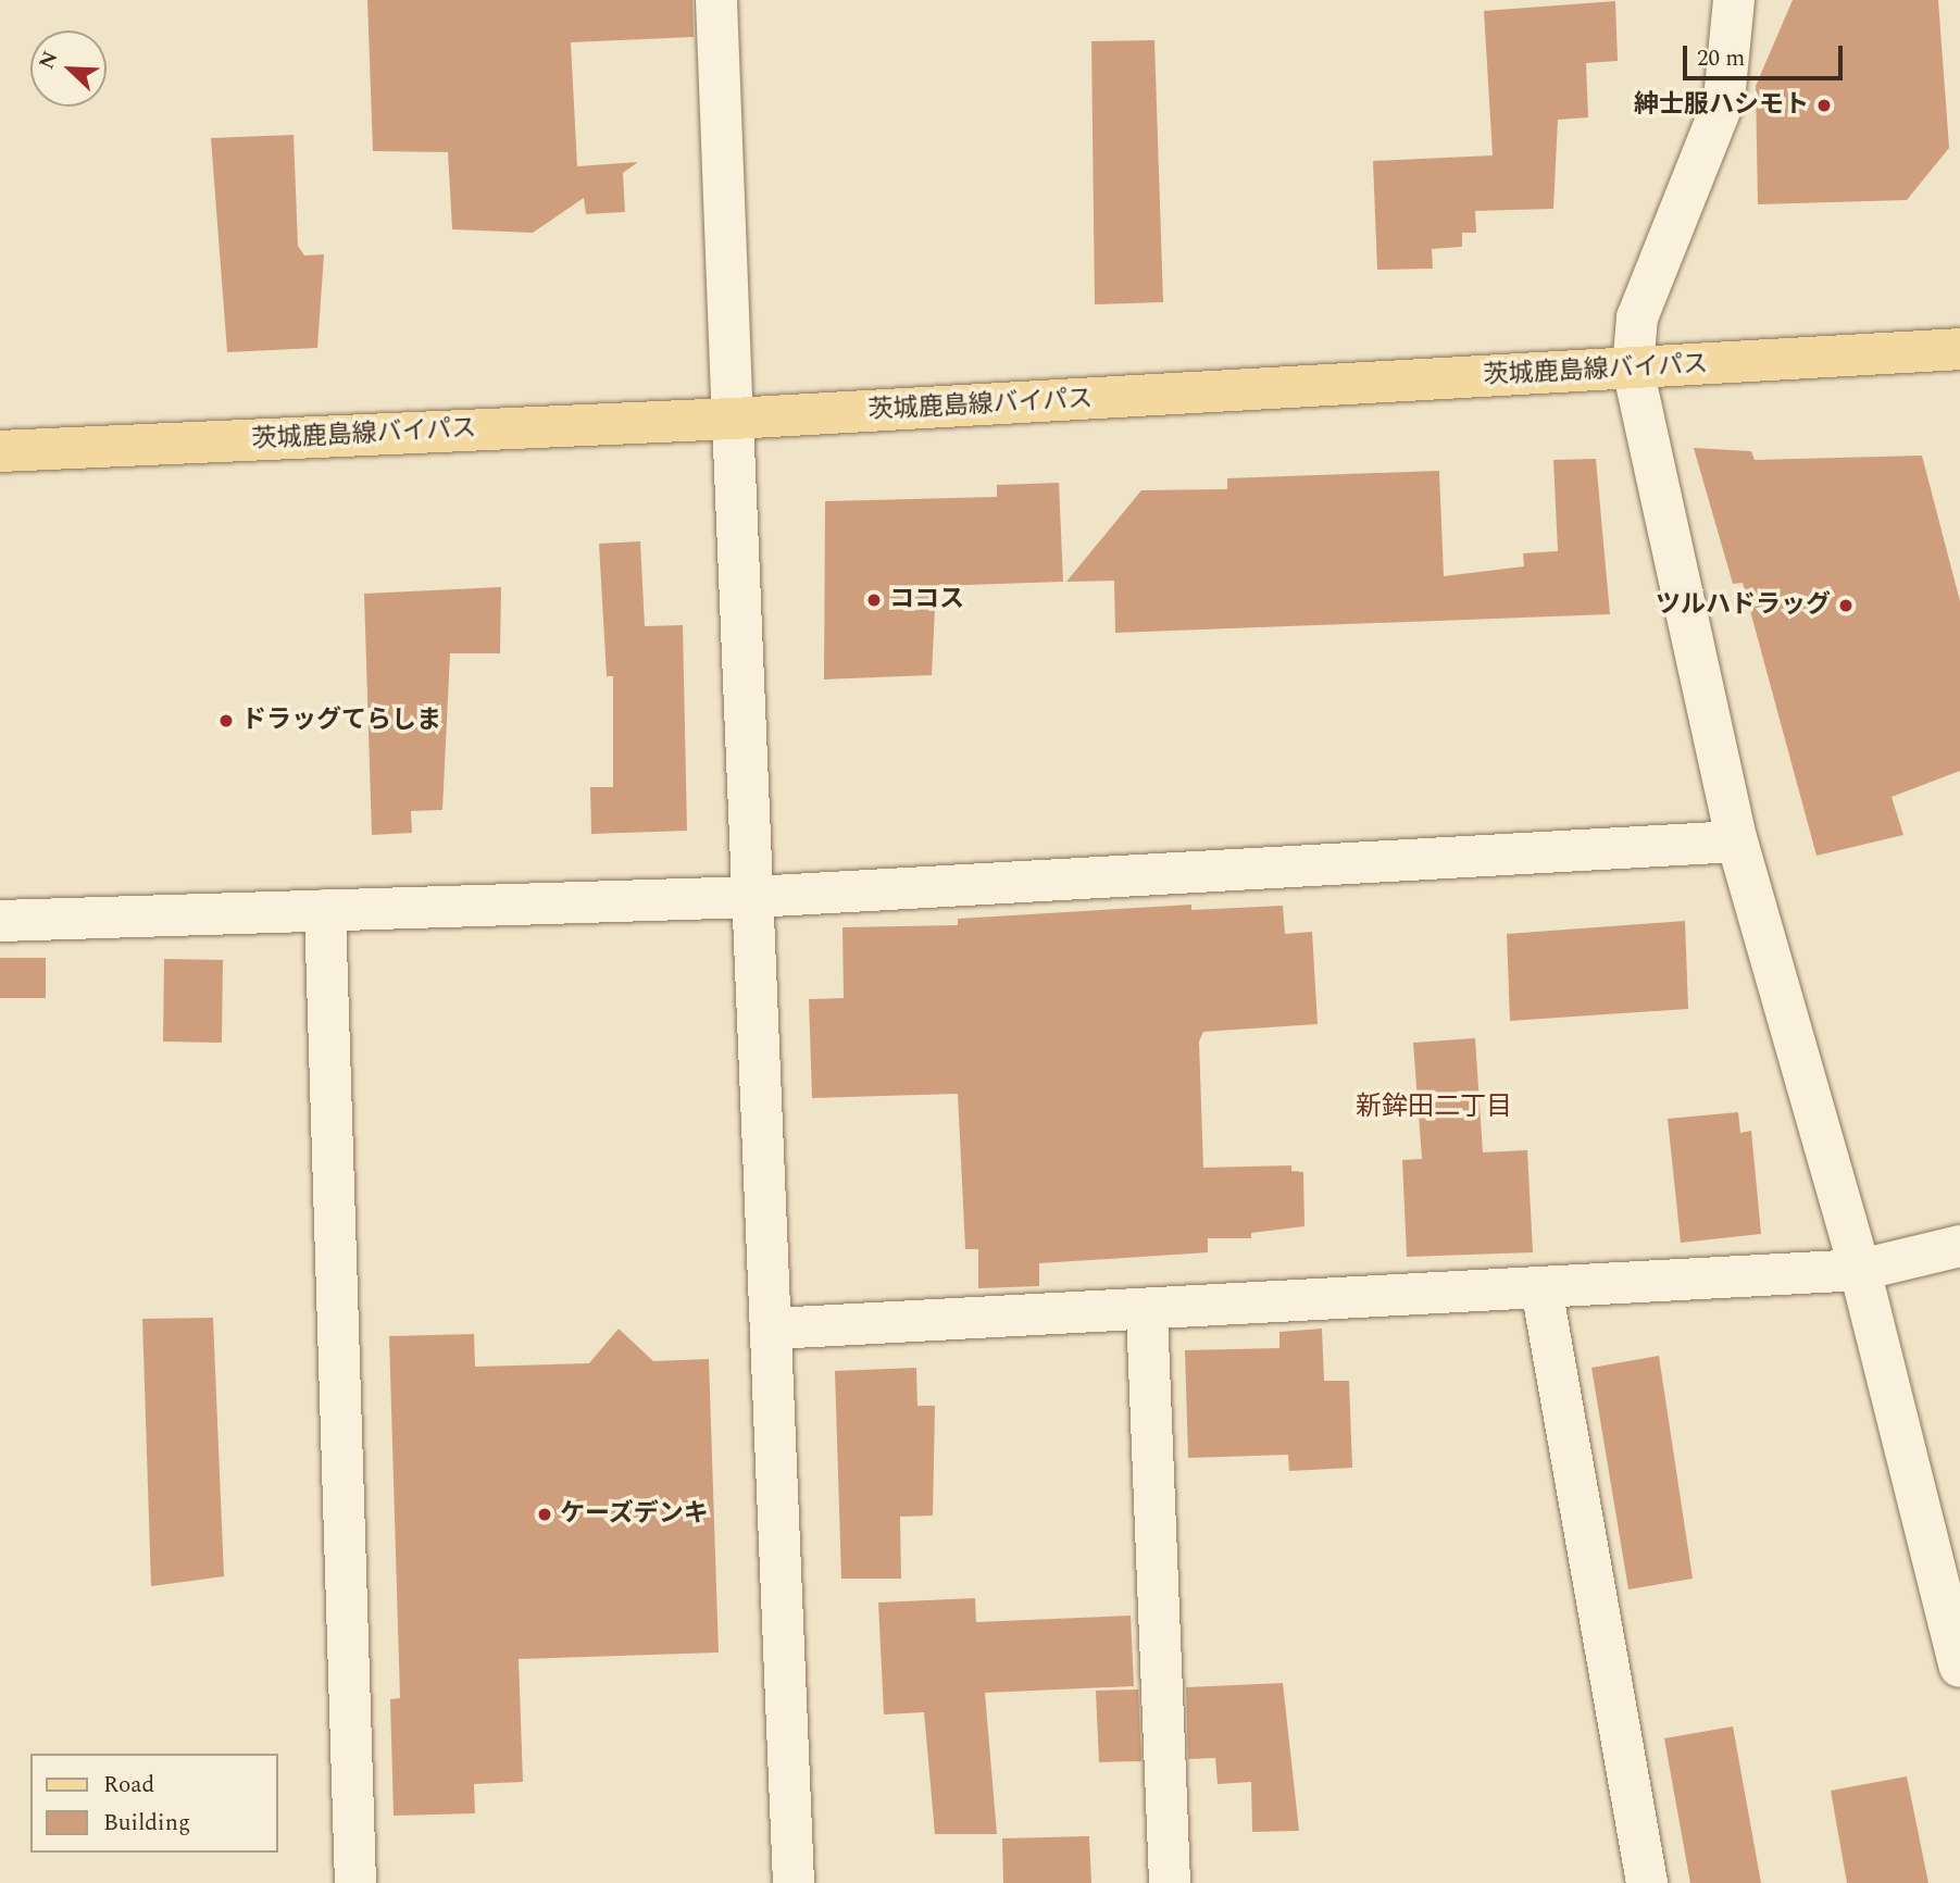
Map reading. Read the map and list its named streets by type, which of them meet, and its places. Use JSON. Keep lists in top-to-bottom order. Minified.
{"streets":{"main road":["茨城鹿島線バイパス"]},"districts":["新鉾田二丁目"],"places":["紳士服ハシモト","ココス","ツルハドラッグ","ドラッグてらしま","ケーズデンキ"],"legend":["Road","Building"],"scale_bar":"20 m","north":"top left"}
